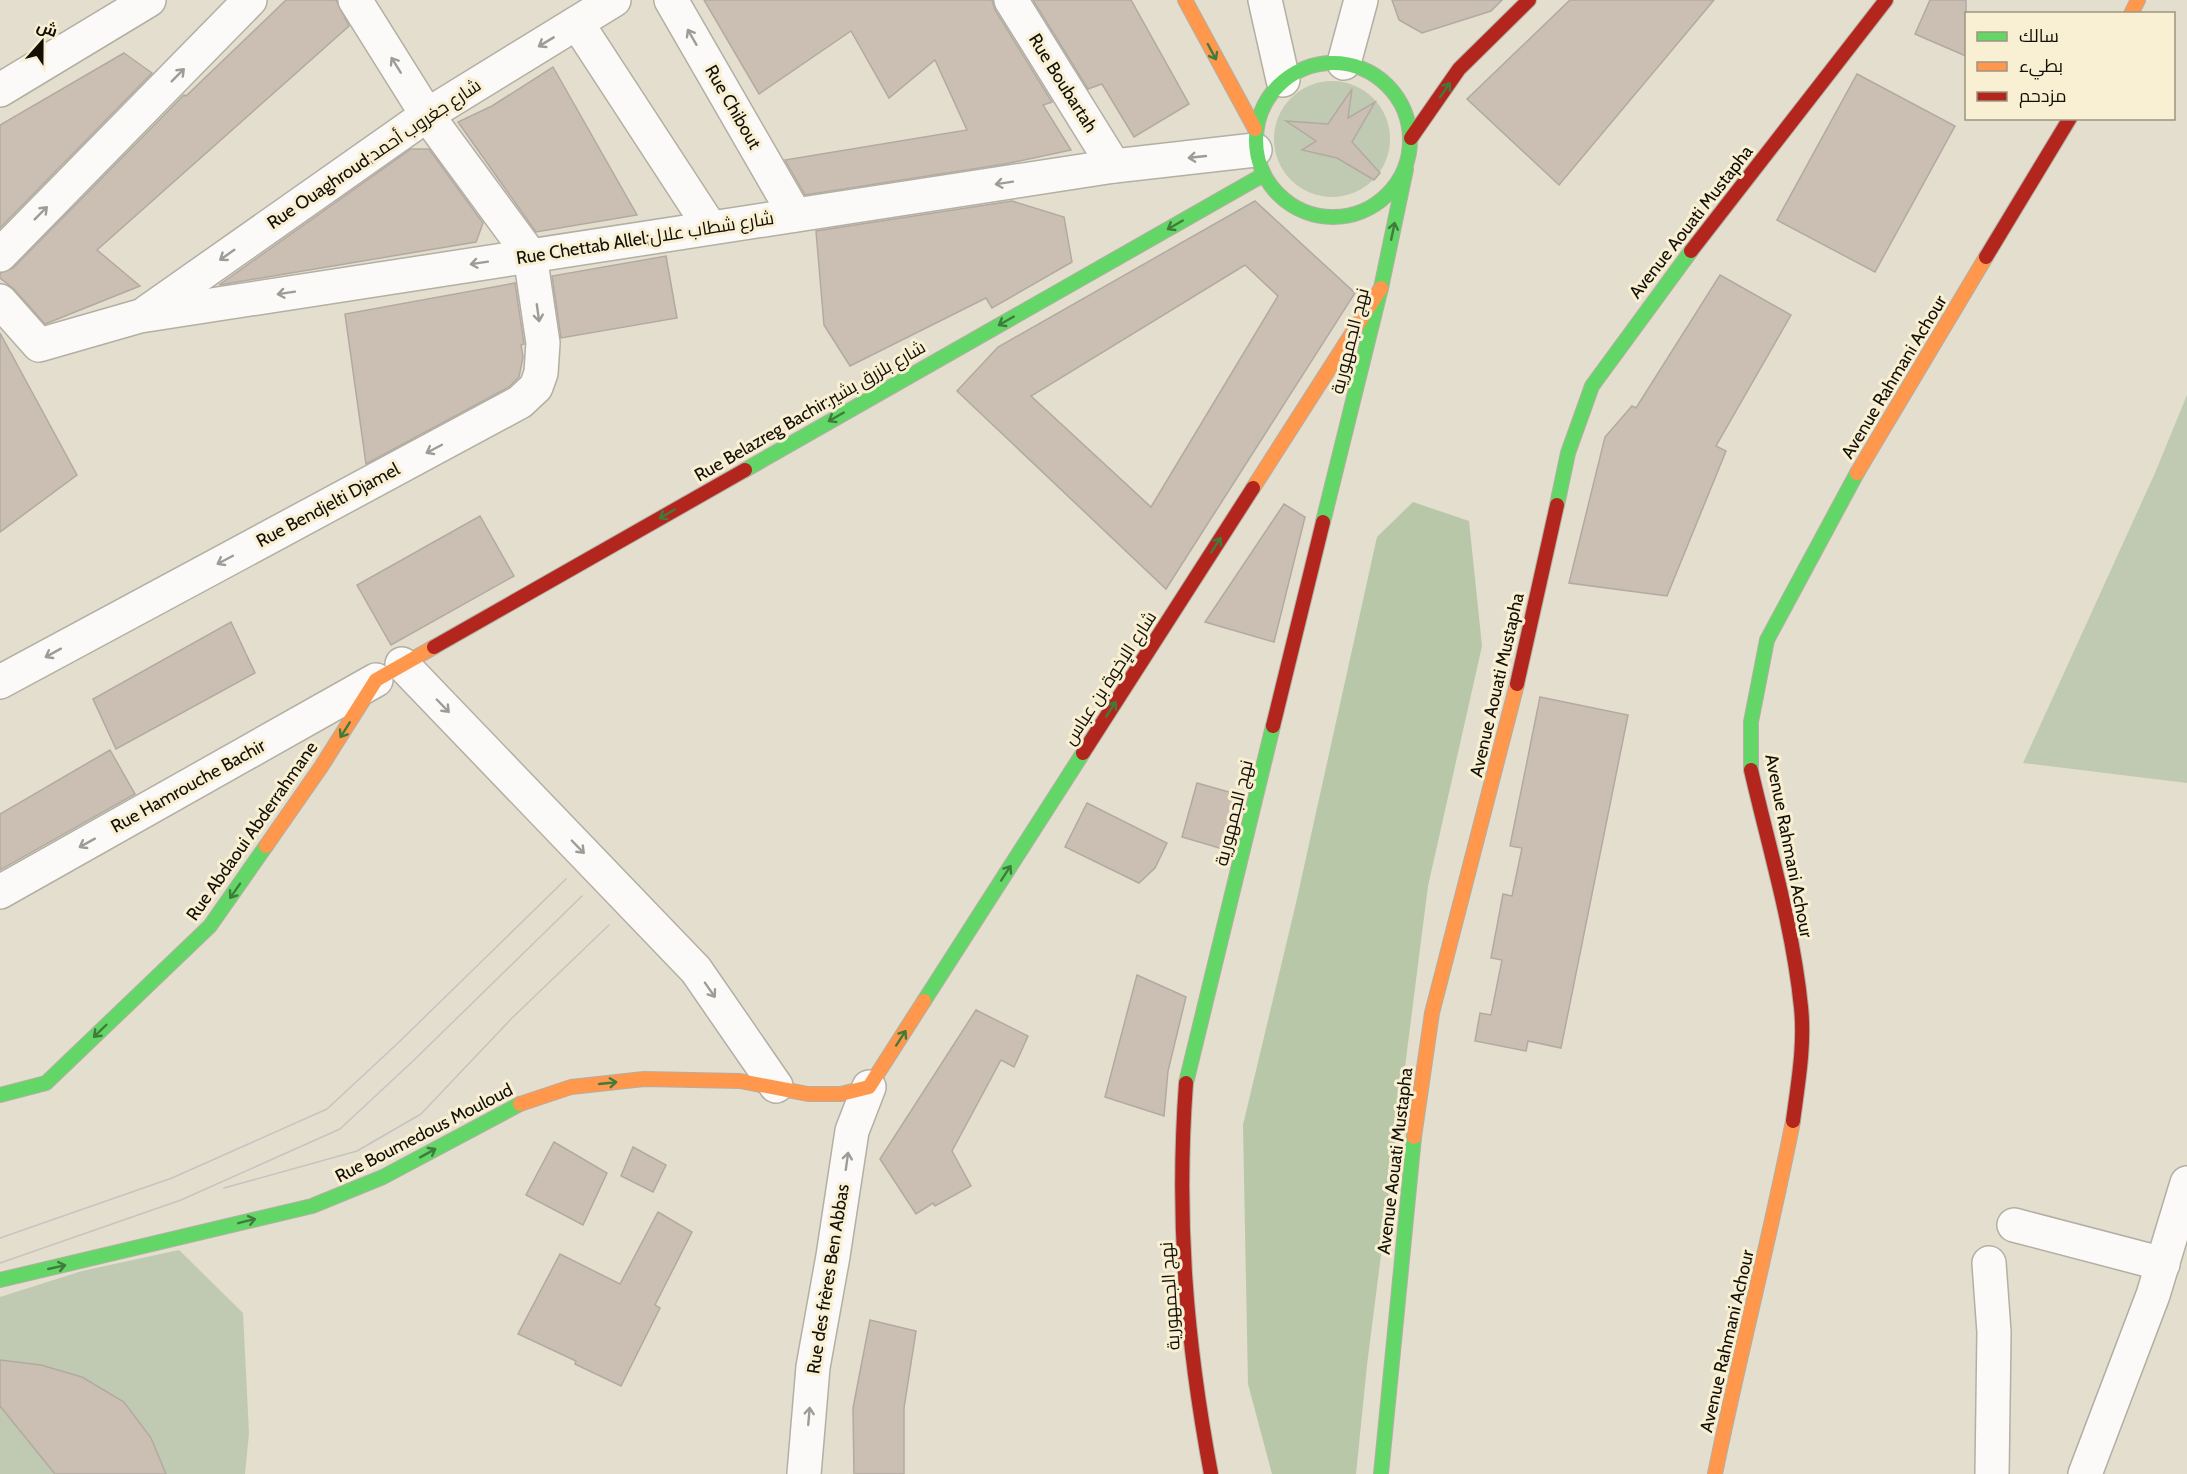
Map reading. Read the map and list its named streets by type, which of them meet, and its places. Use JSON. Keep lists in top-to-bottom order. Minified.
{"streets":{"street":["Rue Boubartah","Rue Chibout","Rue Ouaghroud;شارع جغروب أحمد","Avenue Aouati Mustapha","Rue Chettab Allel;شارع شطاب علال","نهج الجمهورية","Avenue Rahmani Achour","Rue Belazreg Bachir;شارع بلزرق بشير","Rue Bendjelti Djamel","شارع الإخوة بن عباس","Rue Hamrouche Bachir","Rue Abdaoui Abderrahmane","Rue Boumedous Mouloud","Rue des frères Ben Abbas"]},"crossings":[["Rue Boubartah","Rue Chettab Allel;شارع شطاب علال"],["Rue Chibout","Rue Chettab Allel;شارع شطاب علال"],["Rue Ouaghroud;شارع جغروب أحمد","Rue Chettab Allel;شارع شطاب علال"],["Rue Chettab Allel;شارع شطاب علال","نهج الجمهورية"],["Rue Chettab Allel;شارع شطاب علال","Rue Belazreg Bachir;شارع بلزرق بشير"],["Rue Chettab Allel;شارع شطاب علال","Rue Bendjelti Djamel"],["نهج الجمهورية","Rue Belazreg Bachir;شارع بلزرق بشير"],["نهج الجمهورية","شارع الإخوة بن عباس"],["Rue Belazreg Bachir;شارع بلزرق بشير","Rue Hamrouche Bachir"],["Rue Belazreg Bachir;شارع بلزرق بشير","Rue Abdaoui Abderrahmane"],["شارع الإخوة بن عباس","Rue Boumedous Mouloud"],["شارع الإخوة بن عباس","Rue des frères Ben Abbas"],["Rue Hamrouche Bachir","Rue Abdaoui Abderrahmane"],["Rue Boumedous Mouloud","Rue des frères Ben Abbas"]],"one_way":["Rue Chettab Allel;شارع شطاب علال","Rue Belazreg Bachir;شارع بلزرق بشير","Rue Bendjelti Djamel","شارع الإخوة بن عباس","Rue Hamrouche Bachir","Rue Abdaoui Abderrahmane","Rue Boumedous Mouloud","Rue des frères Ben Abbas"],"legend":["سالك","بطيء","مزدحم"],"north":"top"}
